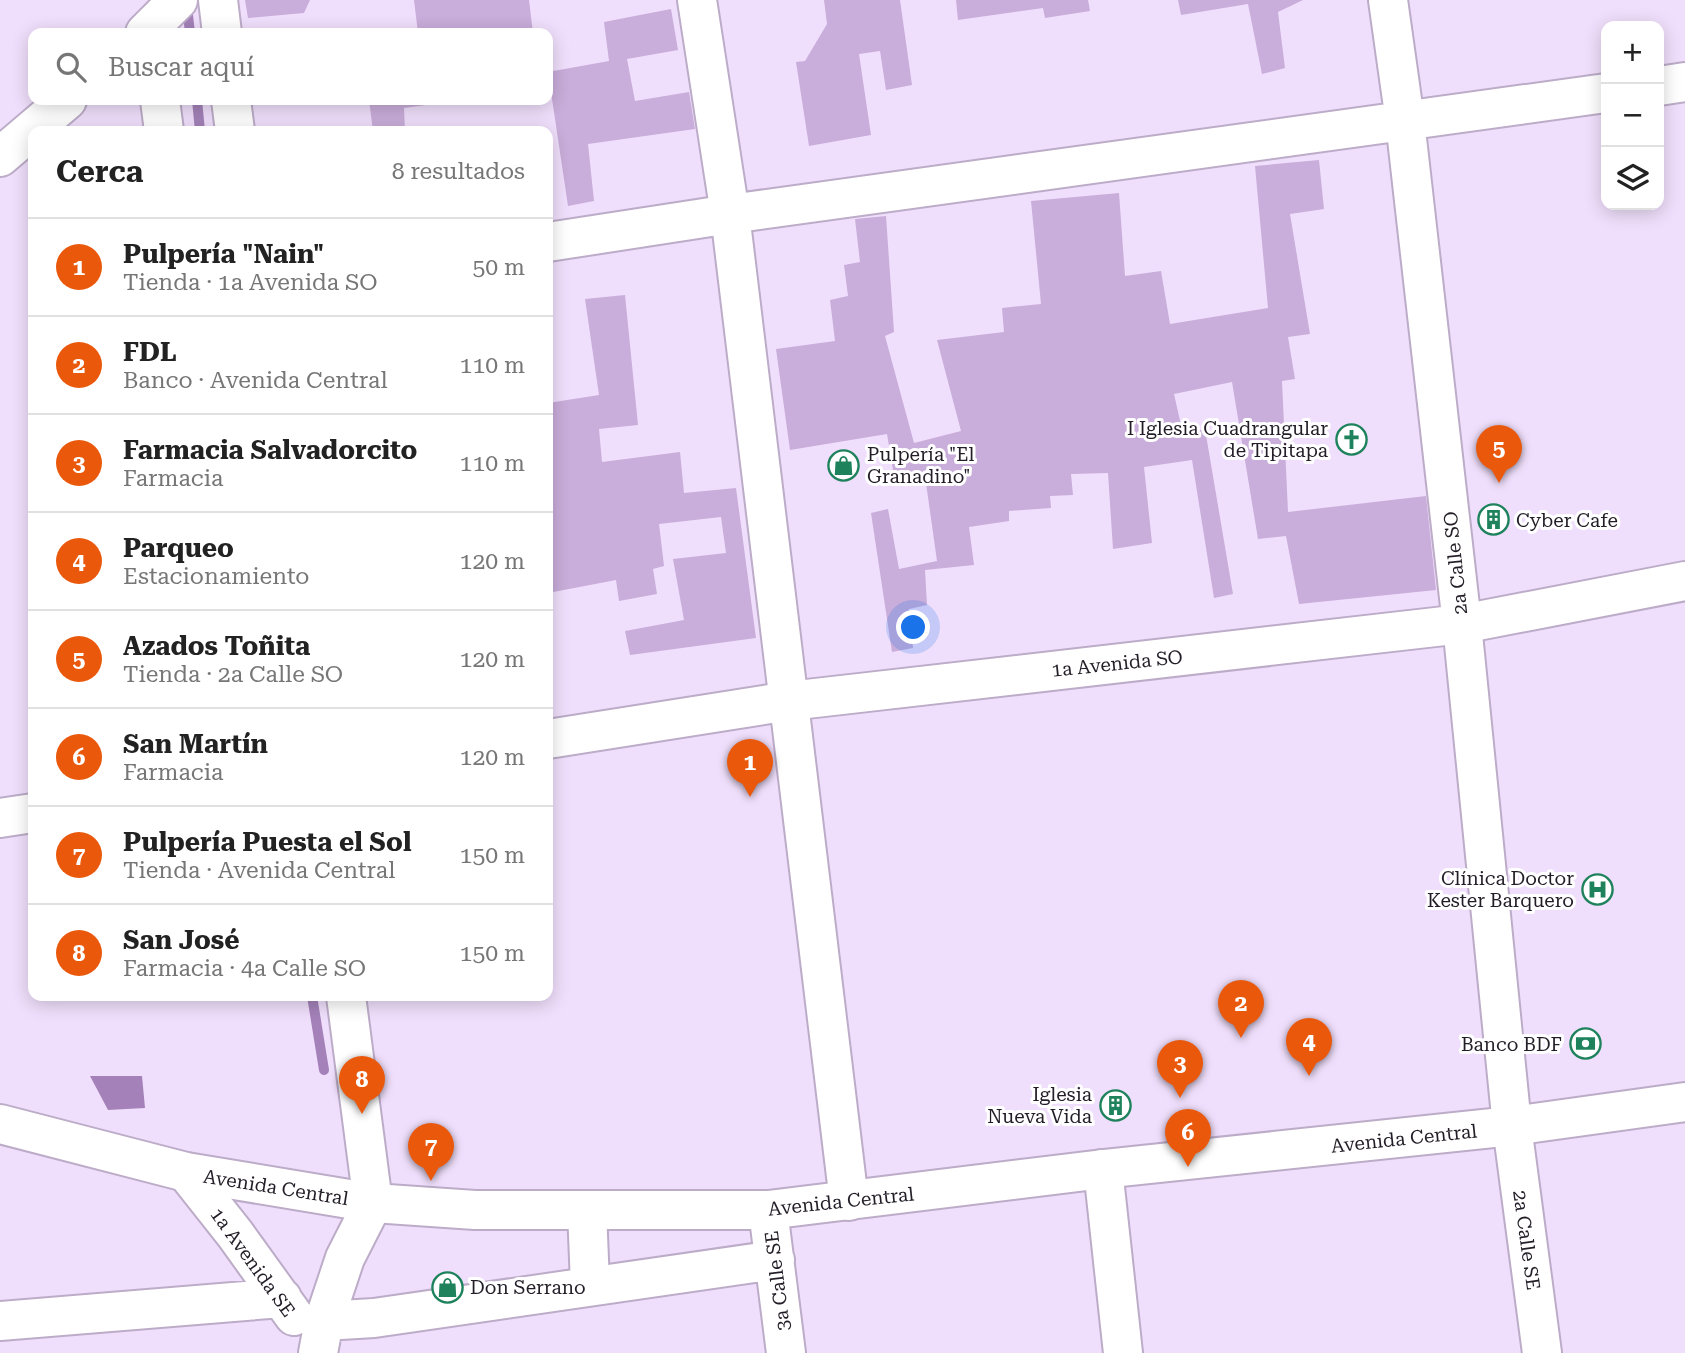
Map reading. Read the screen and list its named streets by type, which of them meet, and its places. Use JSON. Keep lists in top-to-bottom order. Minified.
{"streets":{"main road":["2a Calle SO","1a Avenida SO","Avenida Central","2a Calle SE","1a Avenida SE","3a Calle SE"]},"crossings":[["2a Calle SO","1a Avenida SO"],["2a Calle SO","Avenida Central"],["2a Calle SO","2a Calle SE"],["Avenida Central","2a Calle SE"],["Avenida Central","1a Avenida SE"],["Avenida Central","3a Calle SE"]],"places":{"church":["I Iglesia Cuadrangular de Tipitapa"],"shop":["Pulpería \"El Granadino\"","Don Serrano"],"building":["Cyber Cafe","Iglesia Nueva Vida"],"hospital":["Clínica Doctor Kester Barquero"],"bank":["Banco BDF"]},"page":{"map_buttons":["+","−"],"search":"Buscar aquí","heading":["Cerca","8 resultados"],"list":[{"mark":"1","name":"Pulpería \"Nain\"","note":"Tienda · 1a Avenida SO","value":"50 m"},{"mark":"2","name":"FDL","note":"Banco · Avenida Central","value":"110 m"},{"mark":"3","name":"Farmacia Salvadorcito","note":"Farmacia","value":"110 m"},{"mark":"4","name":"Parqueo","note":"Estacionamiento","value":"120 m"},{"mark":"5","name":"Azados Toñita","note":"Tienda · 2a Calle SO","value":"120 m"},{"mark":"6","name":"San Martín","note":"Farmacia","value":"120 m"},{"mark":"7","name":"Pulpería Puesta el Sol","note":"Tienda · Avenida Central","value":"150 m"},{"mark":"8","name":"San José","note":"Farmacia · 4a Calle SO","value":"150 m"}],"pins":["5","1","2","4","3","8","6","7"]}}
